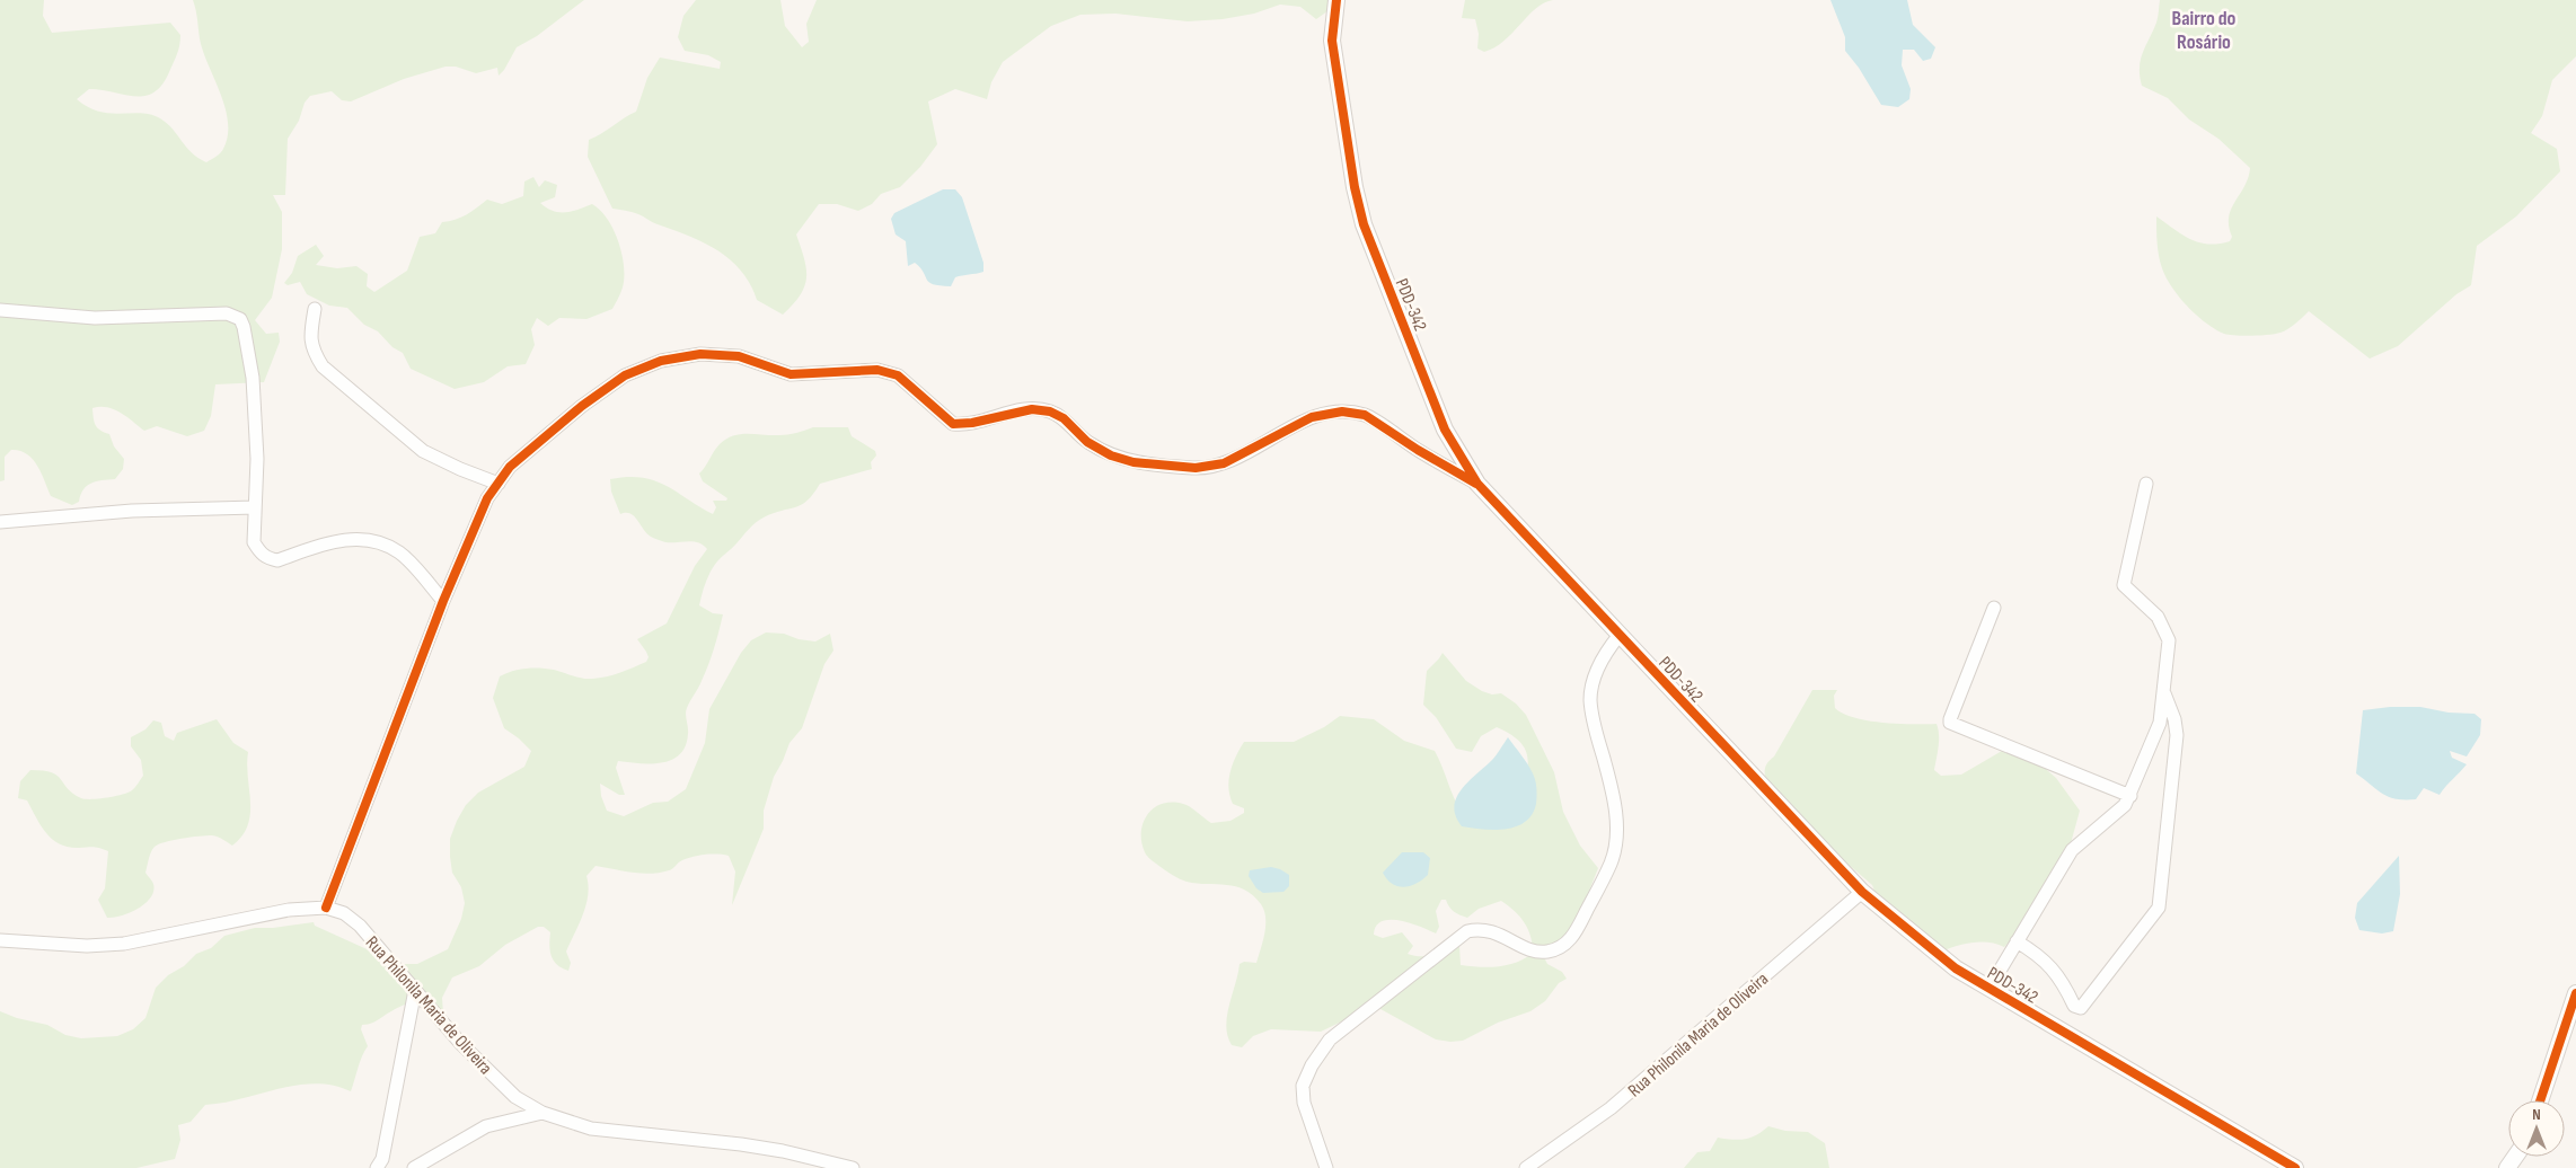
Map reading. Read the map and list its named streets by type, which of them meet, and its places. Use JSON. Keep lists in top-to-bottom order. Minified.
{"streets":{"street":["PDD-342","Rua Philonila Maria de Oliveira"]},"crossings":[["PDD-342","Rua Philonila Maria de Oliveira"]],"districts":["Bairro do Rosário"],"north":"top"}
